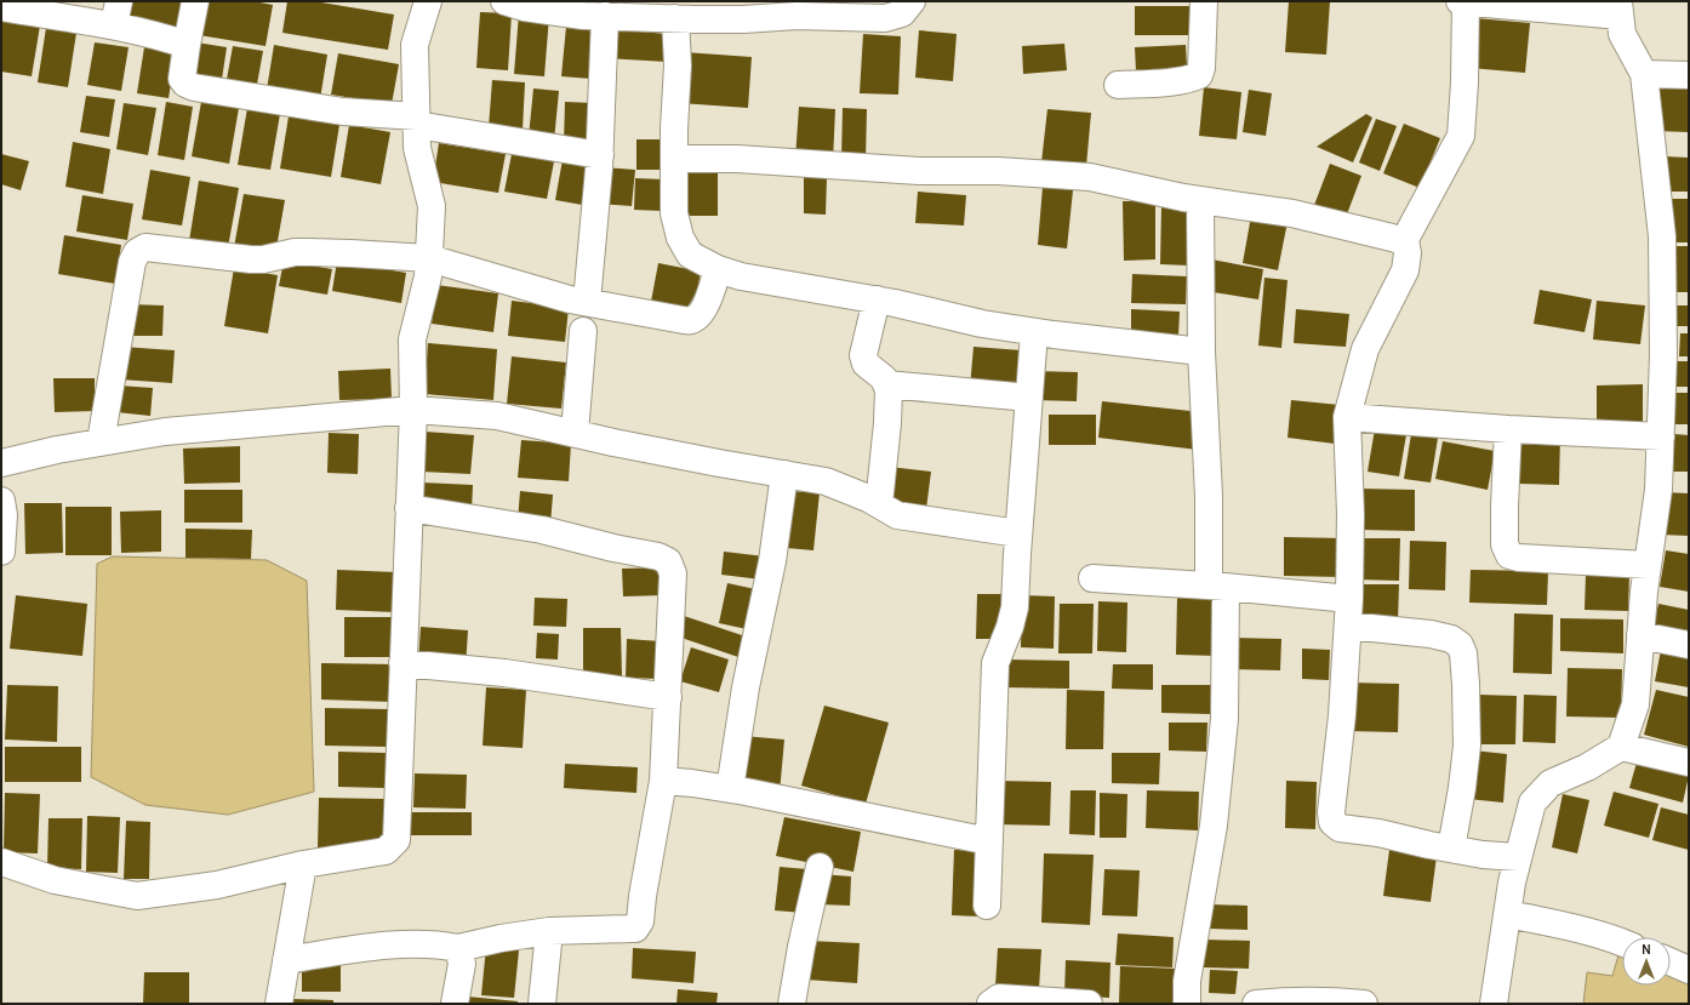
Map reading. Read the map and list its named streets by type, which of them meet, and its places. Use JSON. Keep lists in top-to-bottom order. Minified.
{"north":"top"}
